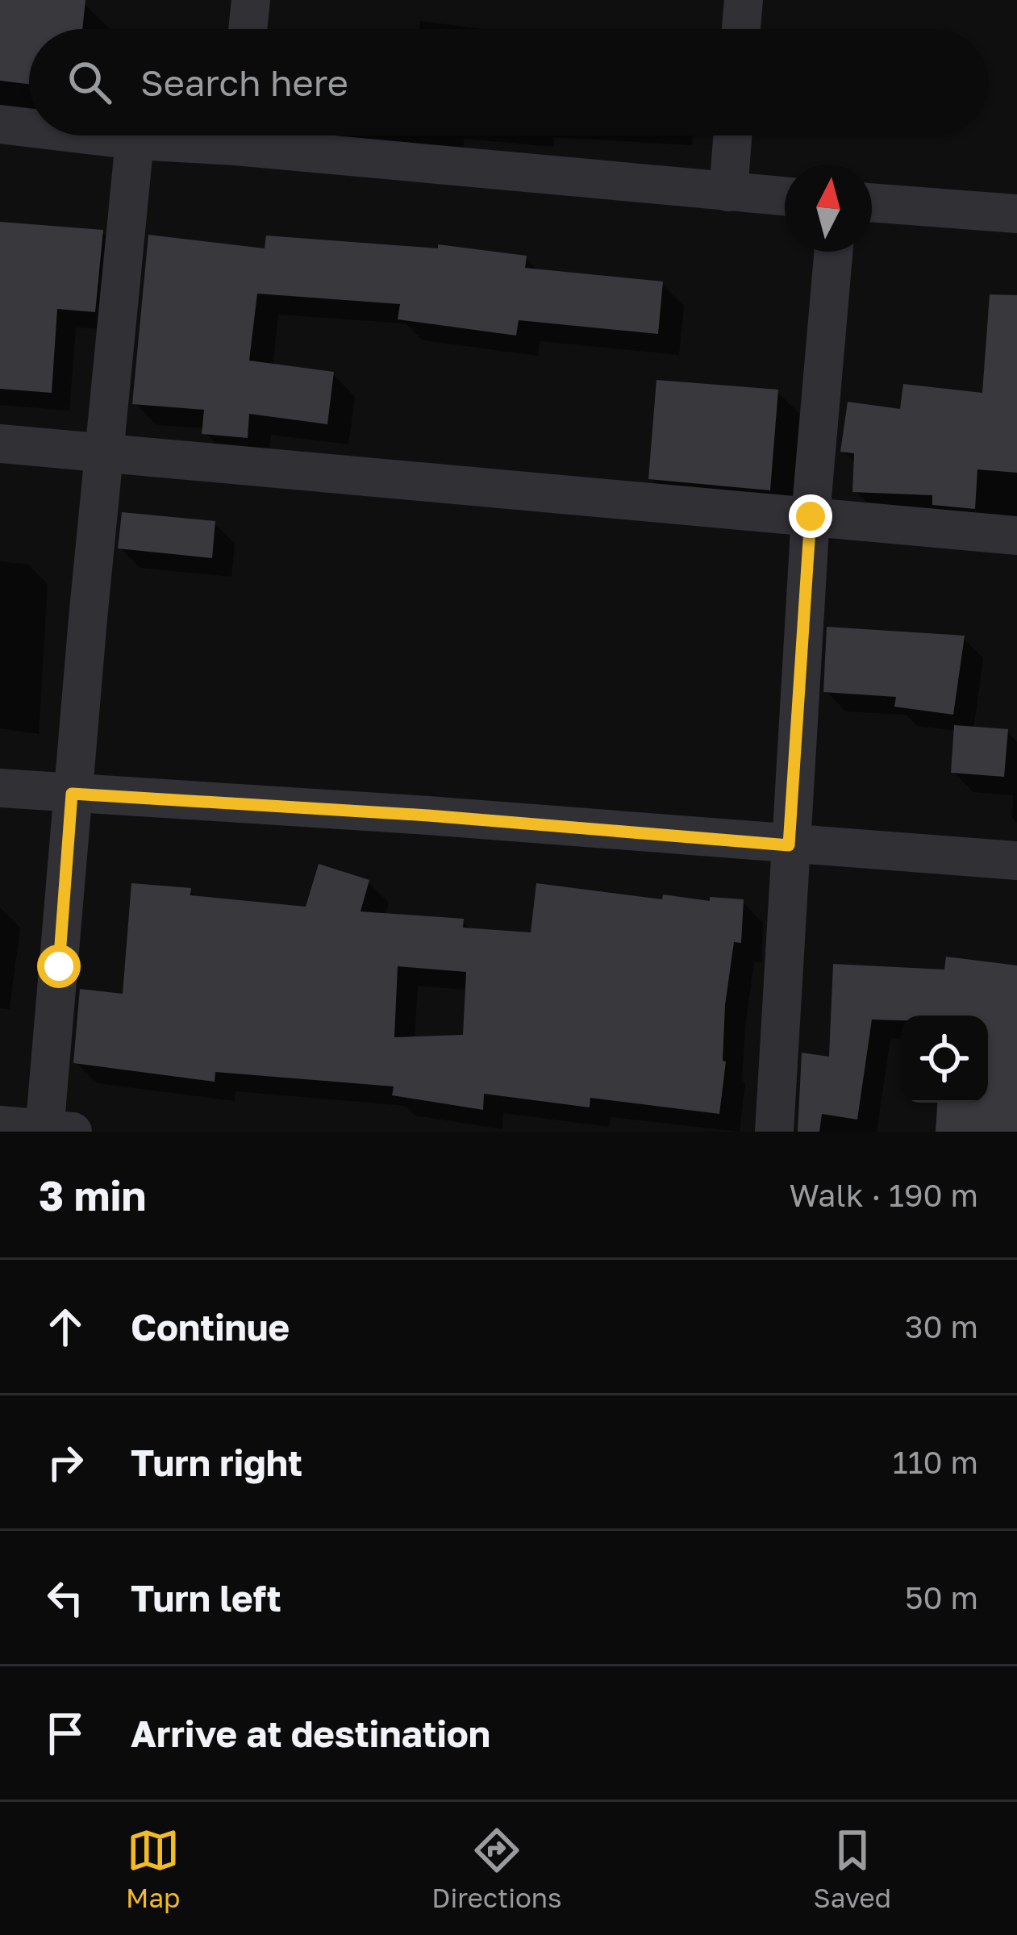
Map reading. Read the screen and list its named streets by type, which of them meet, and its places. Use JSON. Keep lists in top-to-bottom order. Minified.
{"north":"top","page":{"search":"Search here","heading":["3 min","Walk · 190 m"],"list":[["Continue","30 m"],["Turn right","110 m"],["Turn left","50 m"],"Arrive at destination"],"nav":["Map","Directions","Saved"]}}
